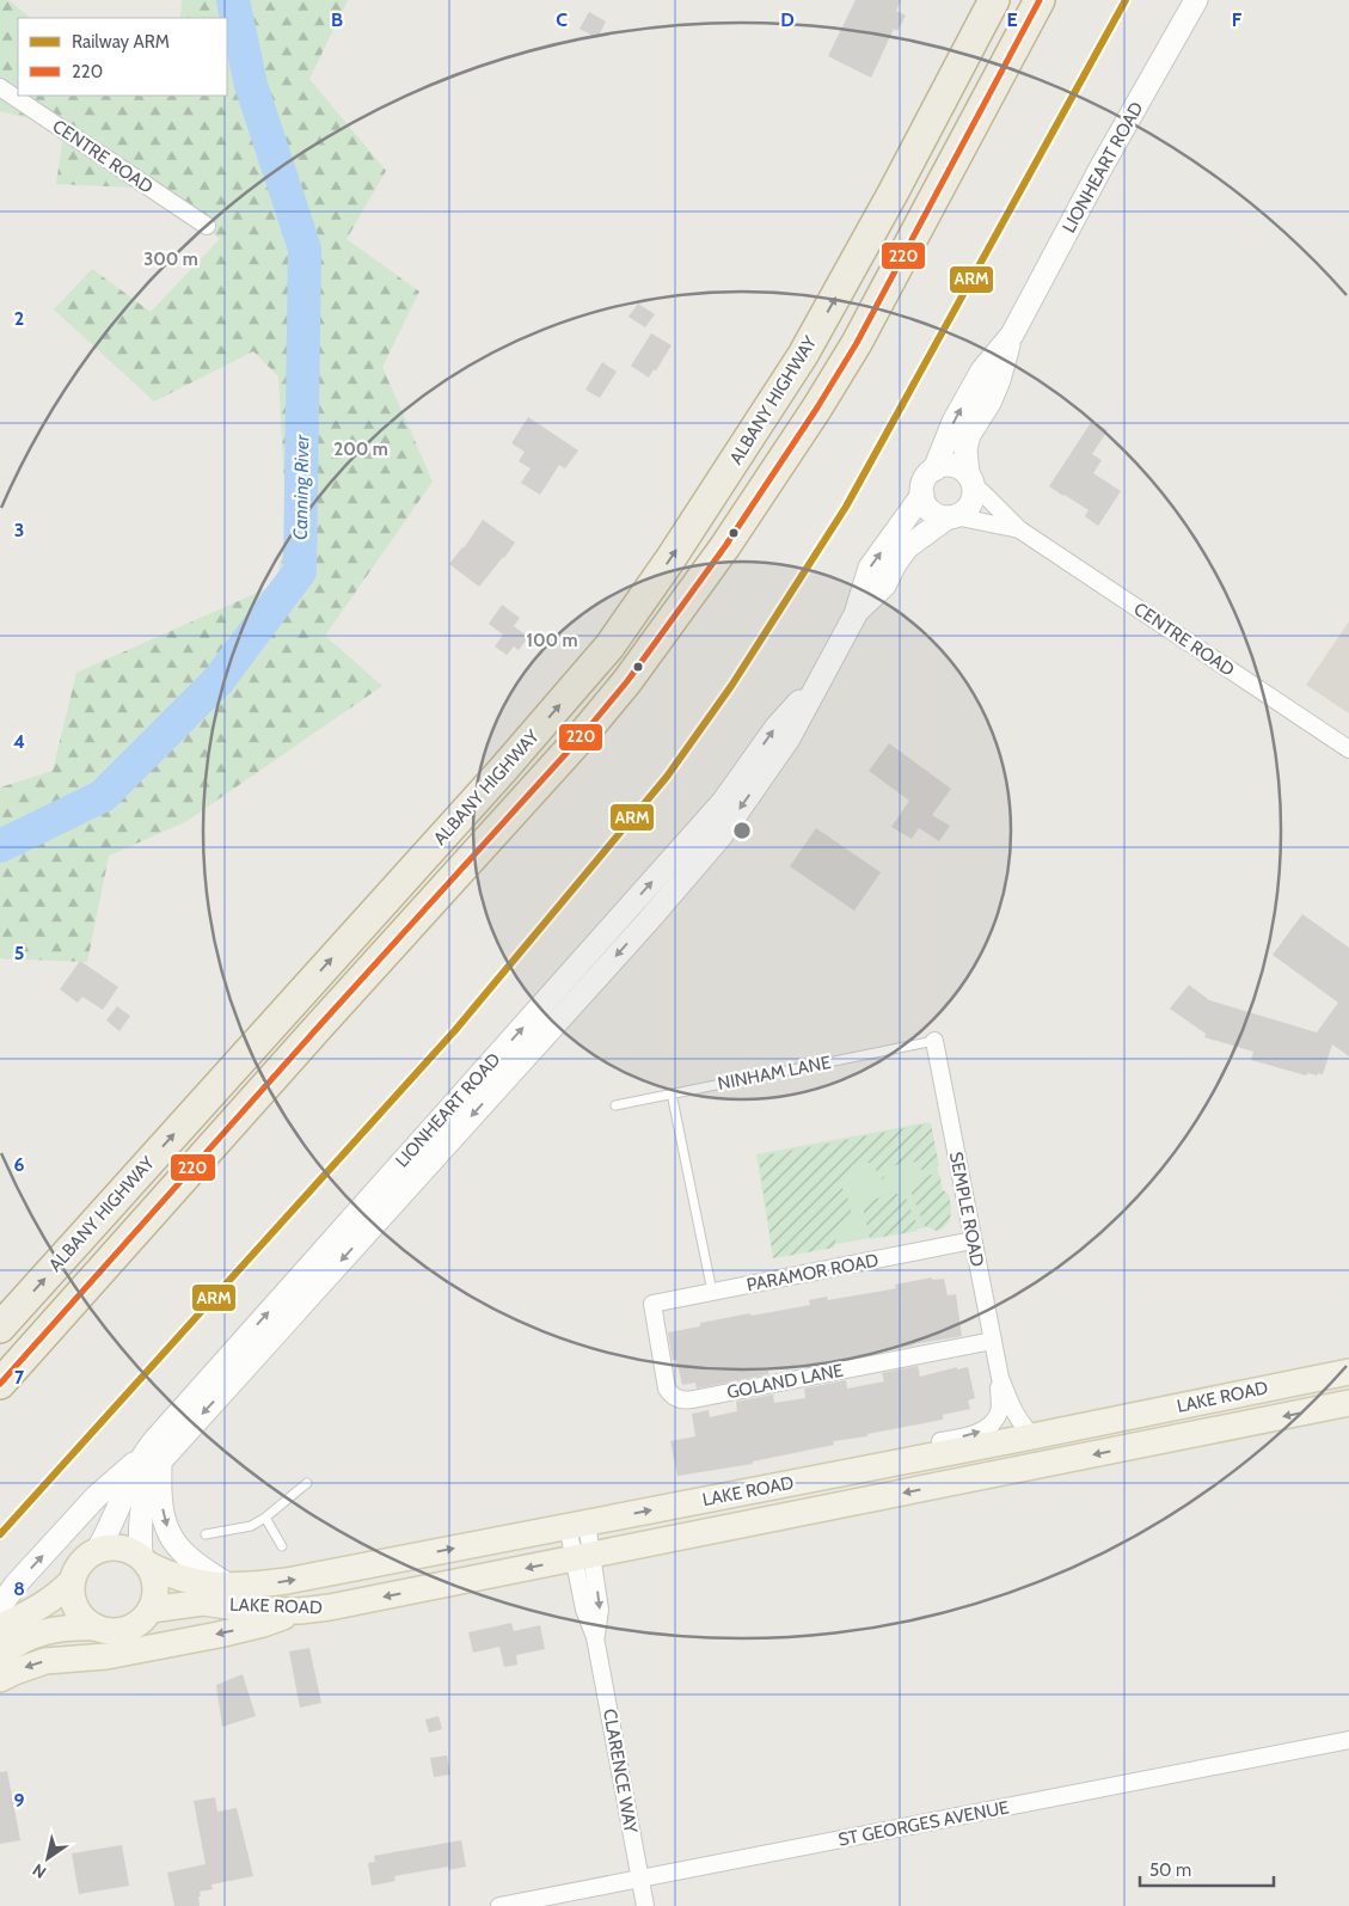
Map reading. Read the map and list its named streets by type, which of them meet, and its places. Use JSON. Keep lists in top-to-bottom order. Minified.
{"streets":{"highway":["ALBANY HIGHWAY"],"main road":["LIONHEART ROAD","LAKE ROAD"],"street":["CENTRE ROAD","SEMPLE ROAD","PARAMOR ROAD","GOLAND LANE","CLARENCE WAY","ST GEORGES AVENUE"],"lane":["NINHAM LANE"]},"crossings":[["CENTRE ROAD","LIONHEART ROAD"],["LIONHEART ROAD","LAKE ROAD"],["NINHAM LANE","SEMPLE ROAD"],["SEMPLE ROAD","PARAMOR ROAD"],["SEMPLE ROAD","GOLAND LANE"],["SEMPLE ROAD","LAKE ROAD"],["PARAMOR ROAD","GOLAND LANE"],["LAKE ROAD","CLARENCE WAY"],["CLARENCE WAY","ST GEORGES AVENUE"]],"water":["Canning River"],"lines":["rail line ARM","transit line 220"],"legend":["Railway ARM","220"],"scale_bar":"50 m","north":"bottom left","grid":{"columns":["B","C","D","E","F"],"rows":["2","3","4","5","6","7","8","9"]},"rings":["300 m","200 m","100 m"]}
